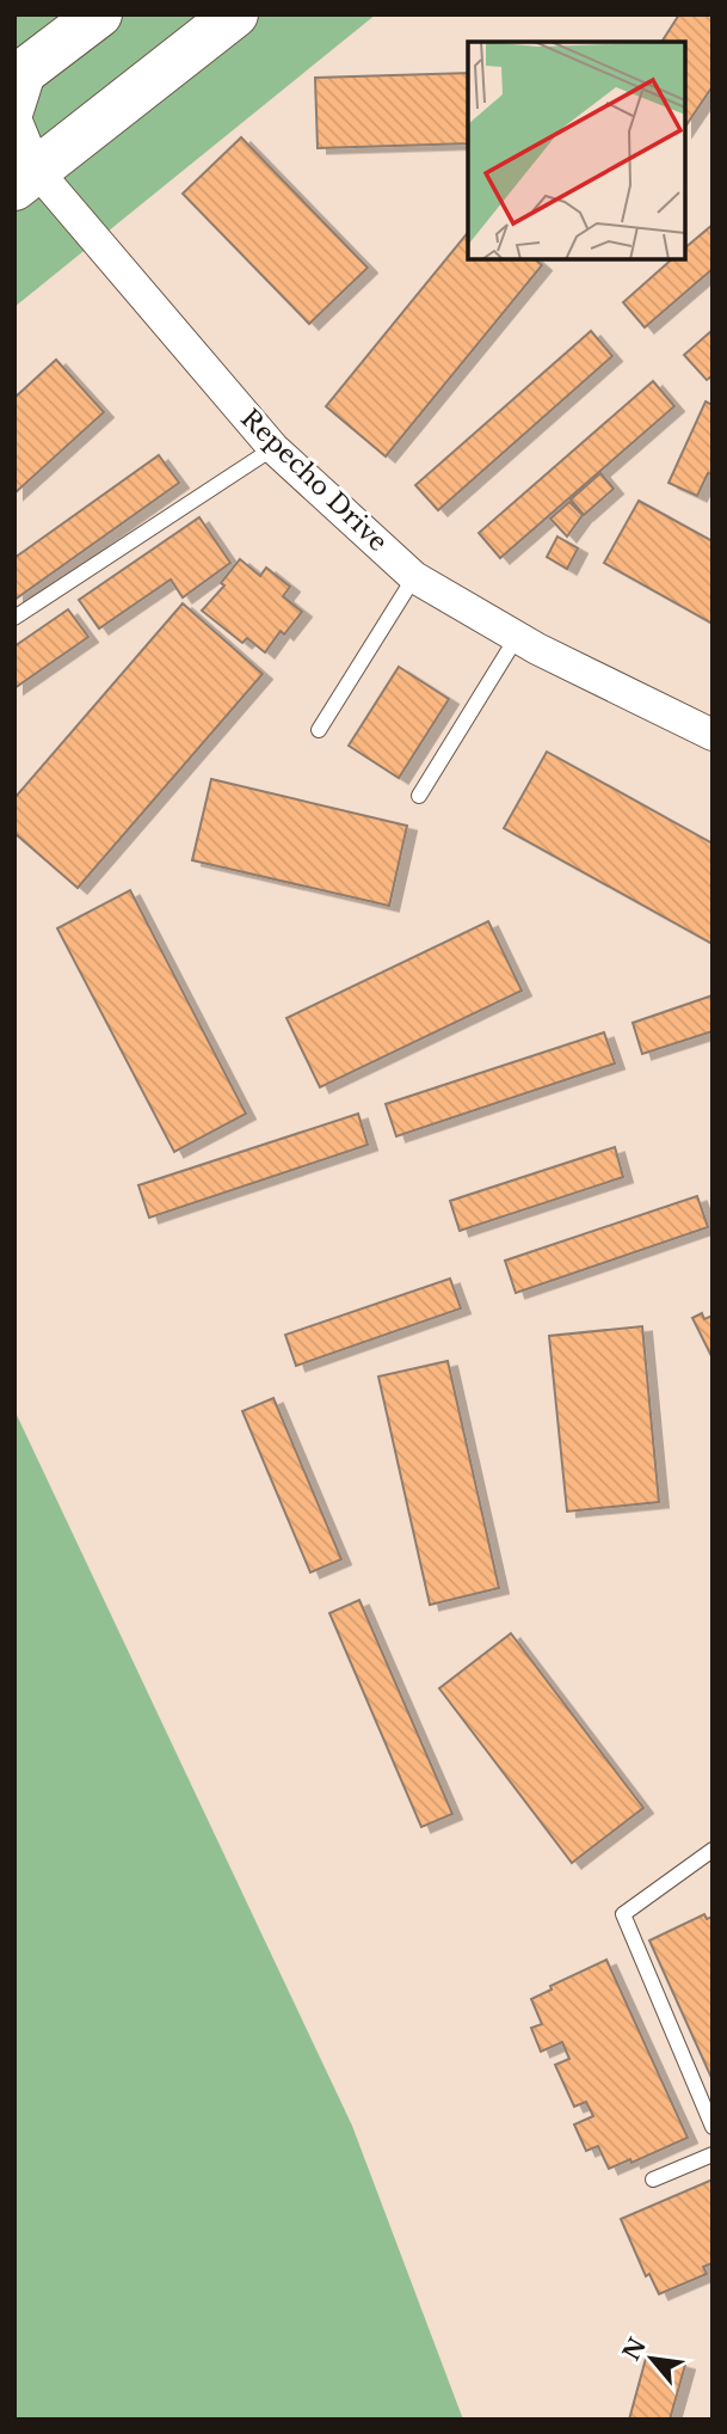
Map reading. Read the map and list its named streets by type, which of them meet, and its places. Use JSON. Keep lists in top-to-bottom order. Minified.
{"streets":{"street":["Repecho Drive"]},"north":"top left"}
